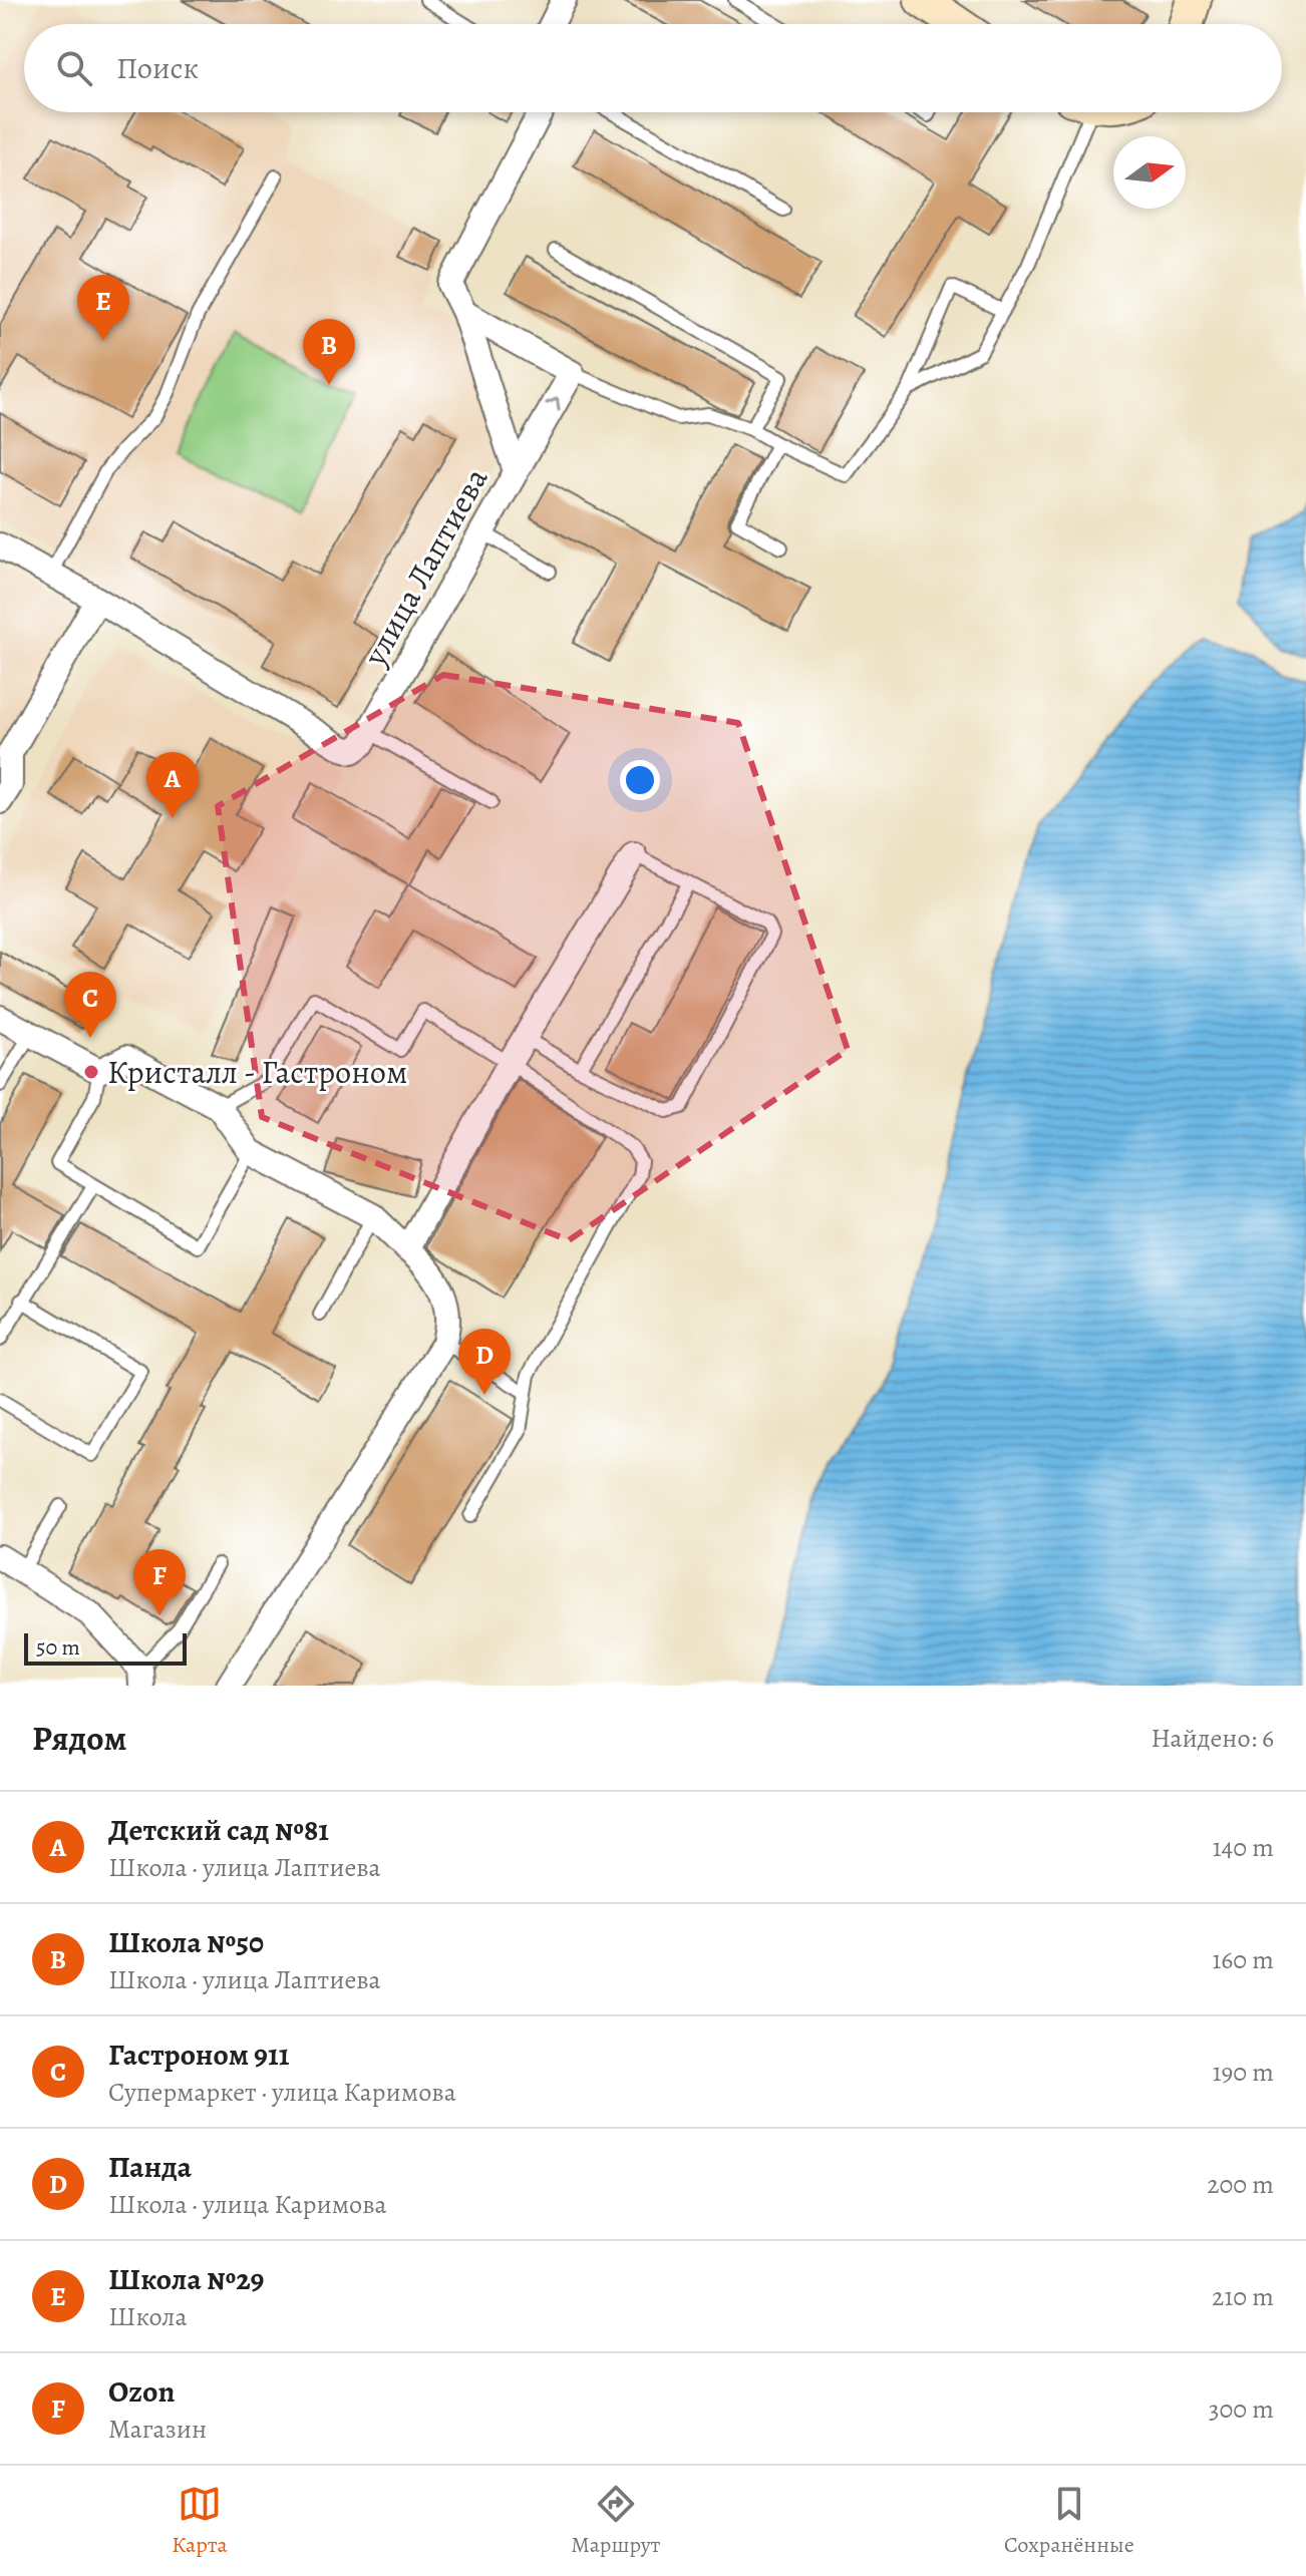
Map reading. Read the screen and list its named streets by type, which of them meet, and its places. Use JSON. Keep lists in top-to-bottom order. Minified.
{"streets":{"street":["улица Лаптиева"]},"places":["Кристалл - Гастроном"],"scale_bar":"50 m","north":"right","page":{"search":"Поиск","pins":["E","B","A","C","D","F"],"scale":"50 m","heading":["Рядом","Найдено: 6"],"list":[{"mark":"A","name":"Детский сад №81","note":"Школа · улица Лаптиева","value":"140 m"},{"mark":"B","name":"Школа №50","note":"Школа · улица Лаптиева","value":"160 m"},{"mark":"C","name":"Гастроном 911","note":"Супермаркет · улица Каримова","value":"190 m"},{"mark":"D","name":"Панда","note":"Школа · улица Каримова","value":"200 m"},{"mark":"E","name":"Школа №29","note":"Школа","value":"210 m"},{"mark":"F","name":"Ozon","note":"Магазин","value":"300 m"}],"nav":["Карта","Маршрут","Сохранённые"]}}
